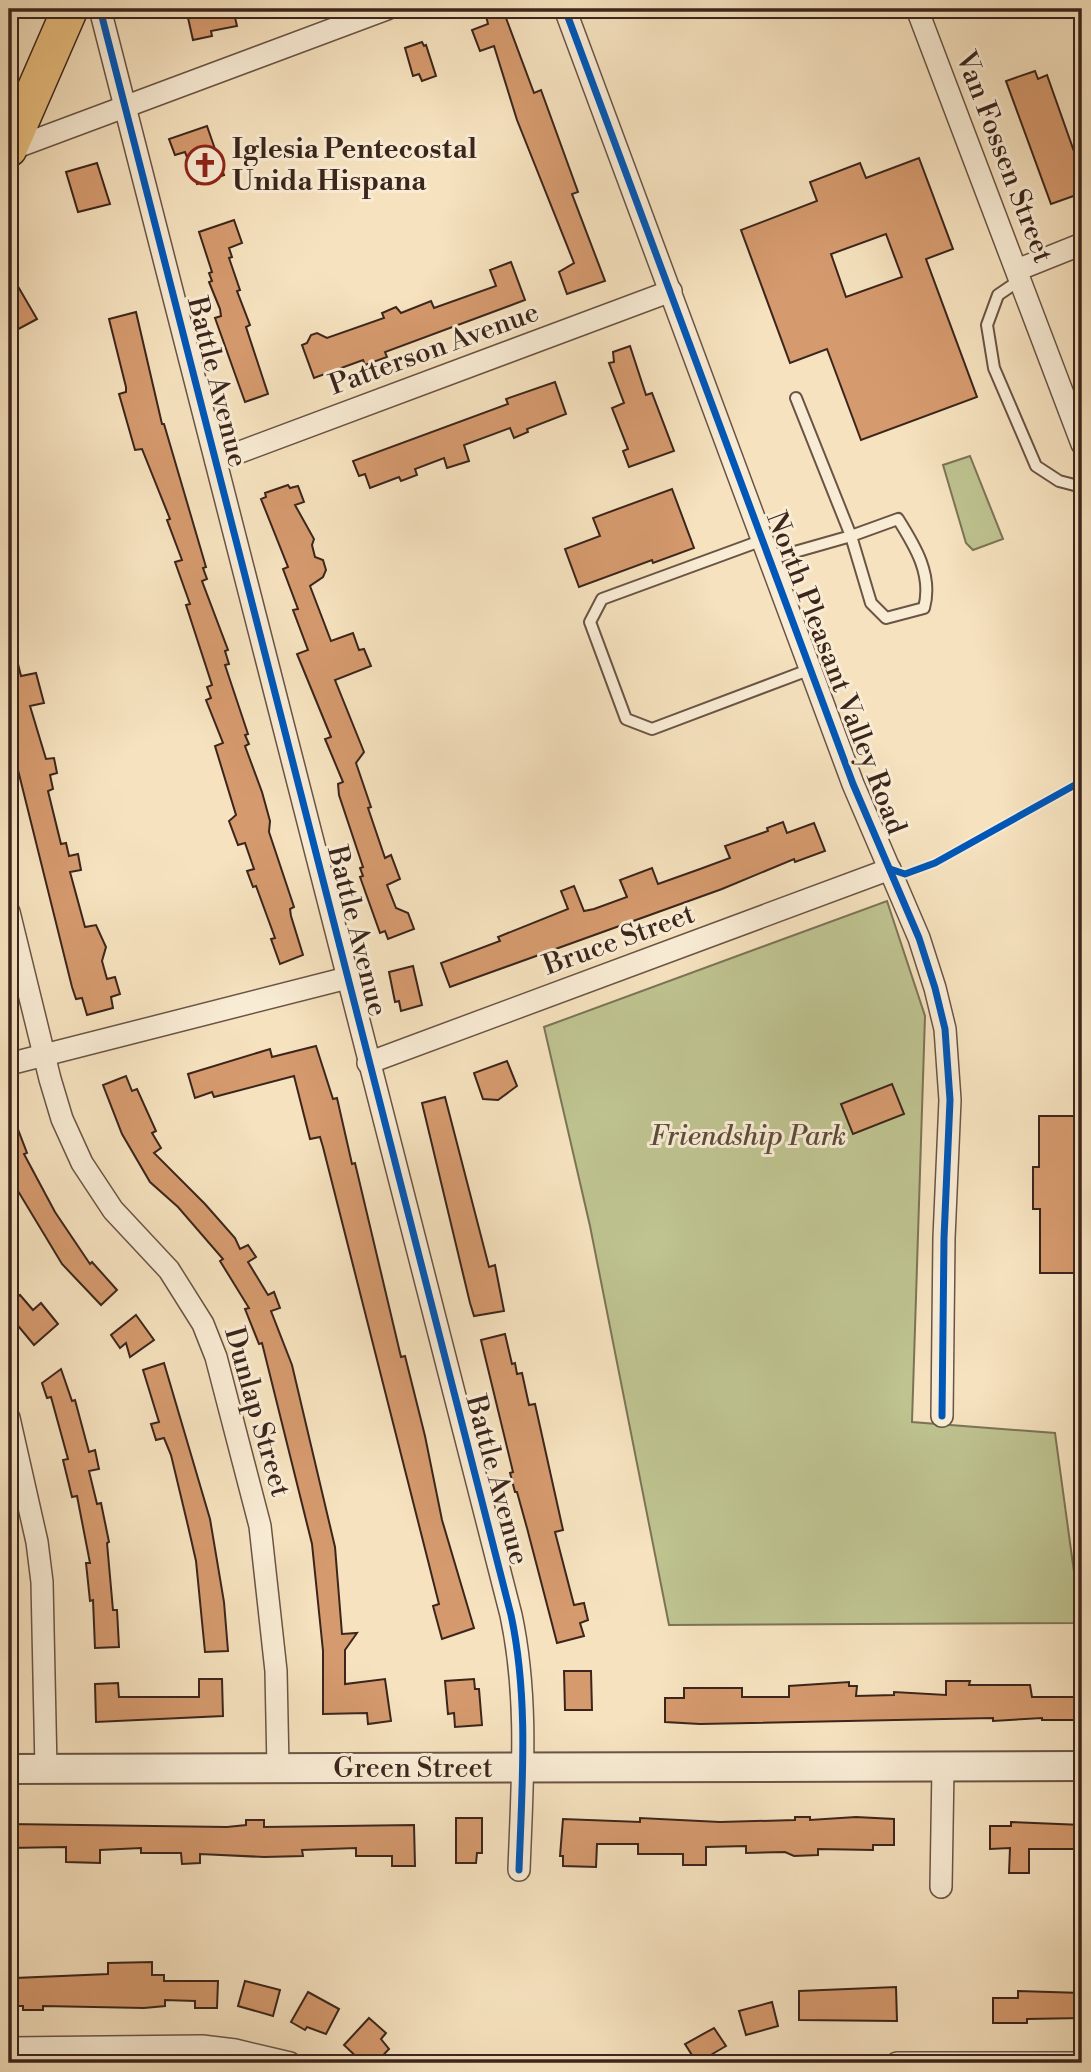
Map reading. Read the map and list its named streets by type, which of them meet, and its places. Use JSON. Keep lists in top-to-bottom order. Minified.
{"streets":{"street":["Van Fossen Street","Patterson Avenue","Battle Avenue","North Pleasant Valley Road","Bruce Street","Dunlap Street","Green Street"]},"crossings":[["Patterson Avenue","Battle Avenue"],["Patterson Avenue","North Pleasant Valley Road"],["Battle Avenue","Bruce Street"],["Battle Avenue","Green Street"],["North Pleasant Valley Road","Bruce Street"],["Dunlap Street","Green Street"]],"parks":["Friendship Park"],"places":{"church":["Iglesia Pentecostal Unida Hispana"]}}
